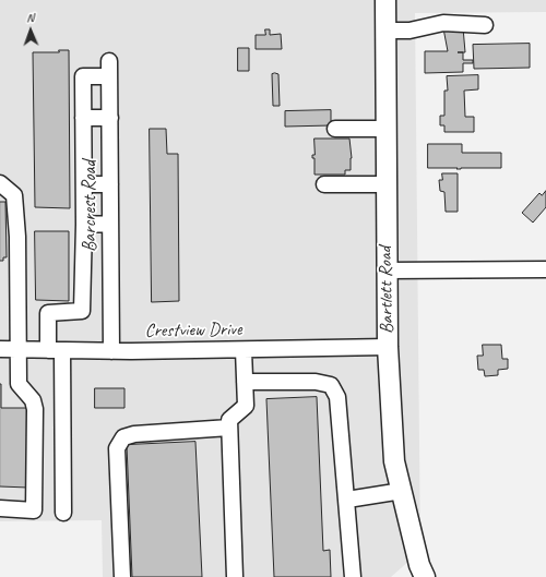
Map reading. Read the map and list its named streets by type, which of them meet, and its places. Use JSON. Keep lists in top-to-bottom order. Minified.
{"streets":{"main road":["Bartlett Road"],"street":["Barcrest Road","Crestview Drive"]},"crossings":[["Barcrest Road","Crestview Drive"],["Bartlett Road","Crestview Drive"]],"north":"top"}
